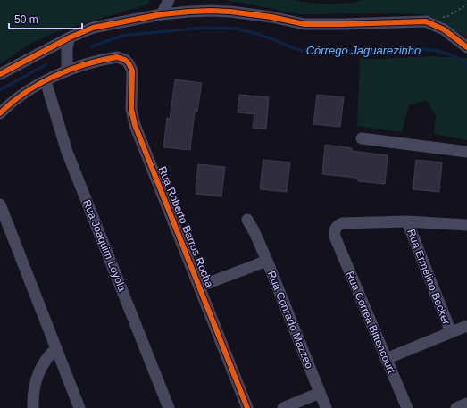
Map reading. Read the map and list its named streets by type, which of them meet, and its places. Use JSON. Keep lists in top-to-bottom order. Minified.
{"streets":{"street":["Rua Roberto Barros Rocha","Rua Joaquim Loyola","Rua Ermelino Becker","Rua Conrado Mazzeo","Rua Correa Bittencourt"]},"crossings":[["Rua Ermelino Becker","Rua Correa Bittencourt"]],"water":["Córrego Jaguarezinho"],"scale_bar":"50 m"}
